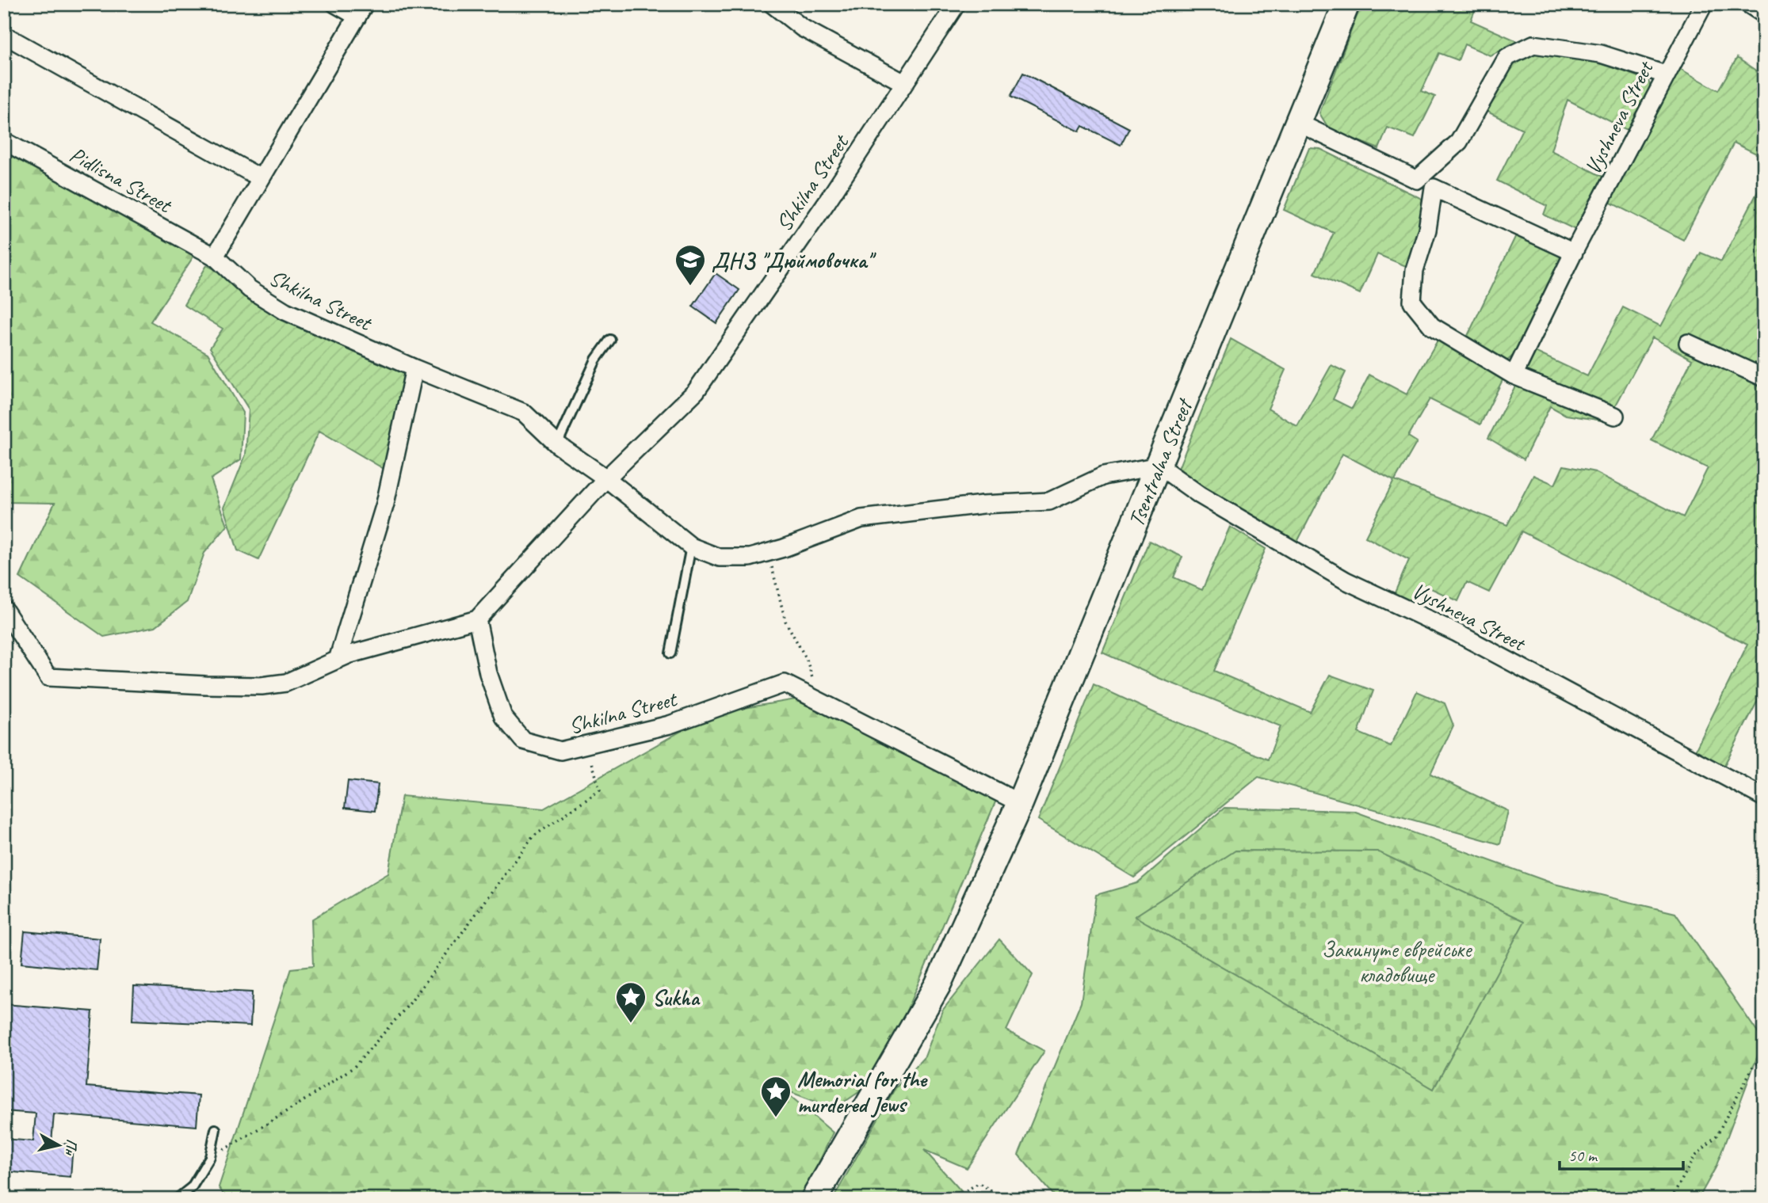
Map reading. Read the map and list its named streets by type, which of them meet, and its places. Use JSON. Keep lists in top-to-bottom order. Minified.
{"streets":{"main road":["Tsentralna Street"],"street":["Vyshneva Street","Pidlisna Street","Shkilna Street"]},"crossings":[["Vyshneva Street","Shkilna Street"],["Vyshneva Street","Tsentralna Street"],["Pidlisna Street","Shkilna Street"],["Shkilna Street","Tsentralna Street"]],"parks":["Закинуте єврейське кладовище"],"places":{"school or university":["ДНЗ \"Дюймовочка\""],"place":["Sukha","Memorial for the murdered Jews"]},"scale_bar":"50 m","north":"right"}
